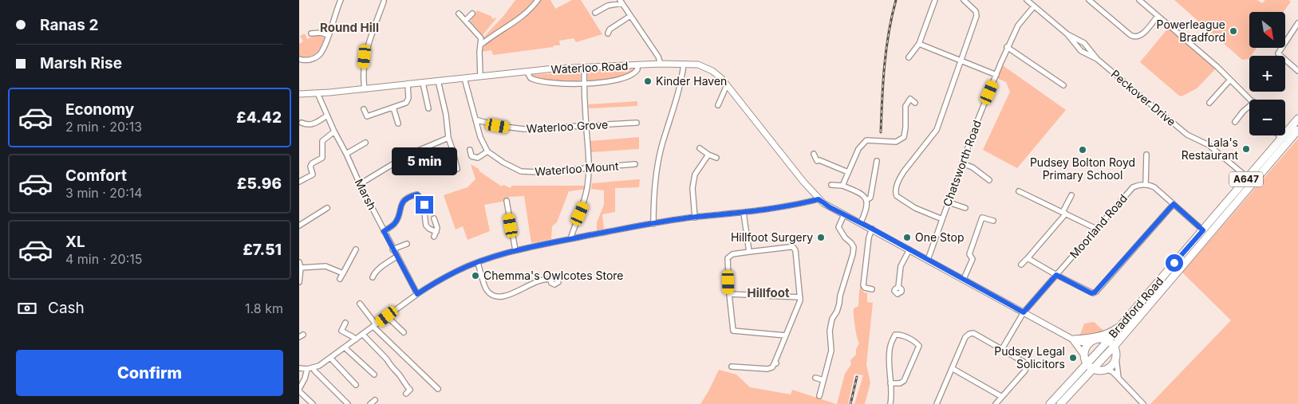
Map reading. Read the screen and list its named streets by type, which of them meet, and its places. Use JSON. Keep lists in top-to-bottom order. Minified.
{"streets":{"highway":["A647","Bradford Road"],"main road":["Waterloo Road"],"street":["Peckover Drive","Waterloo Grove","Chatsworth Road","Waterloo Mount","Marsh","Moorland Road"]},"crossings":[["Waterloo Road","Chatsworth Road"],["Waterloo Road","Marsh"],["Waterloo Road","Moorland Road"],["Peckover Drive","Chatsworth Road"],["Peckover Drive","Bradford Road"]],"districts":["Round Hill","Hillfoot"],"places":["Powerleague Bradford","Kinder Haven","Lala's Restaurant","Pudsey Bolton Royd Primary School","Hillfoot Surgery","One Stop","Chemma's Owlcotes Store","Pudsey Legal Solicitors"],"north":"bottom right","page":{"banner":["Ranas 2","Marsh Rise"],"map_buttons":["+","−"],"list":[{"name":"Economy","note":"2 min · 20:13","value":"£4.42"},{"name":"Comfort","note":"3 min · 20:14","value":"£5.96"},{"name":"XL","note":"4 min · 20:15","value":"£7.51"}],"bubble":"5 min","pay":["Cash","1.8 km"],"buttons":"Confirm"}}
